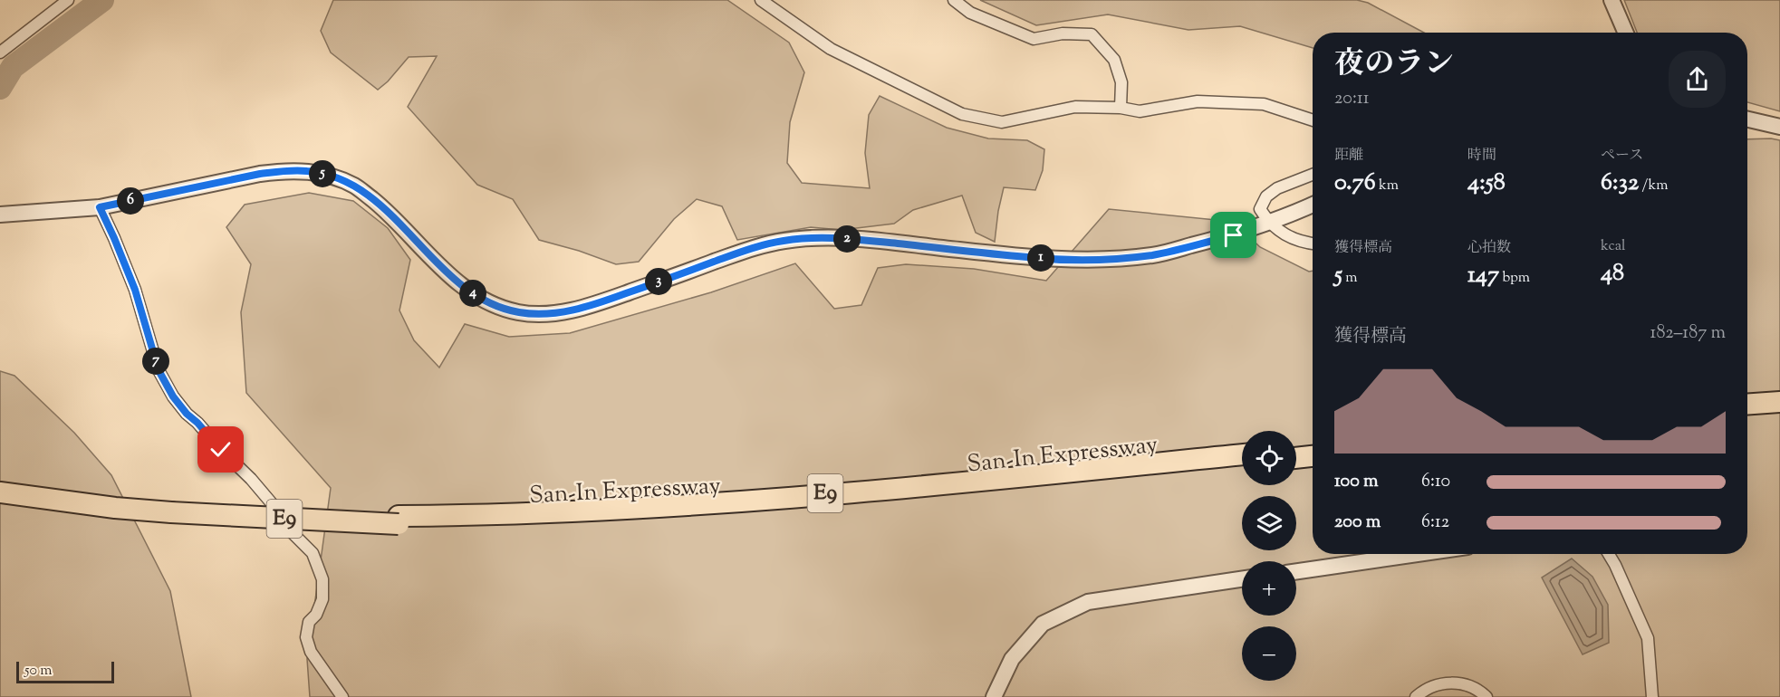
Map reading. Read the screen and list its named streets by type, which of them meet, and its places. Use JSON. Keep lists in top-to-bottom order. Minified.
{"streets":{"highway":["San-In Expressway","E9"]},"scale_bar":"50 m","page":{"heading":["夜のラン","20:11"],"stats":[["距離","0.76 km"],["時間","4:58"],["ペース","6:32 /km"],["獲得標高","5 m"],["心拍数","147 bpm"],["kcal","48"]],"pins":["5","6","2","1","3","4","7"],"chart":["獲得標高","182–187 m"],"map_buttons":["+","−"],"list":[{"name":"100 m","note":"6:10"},{"name":"200 m","note":"6:12"}],"scale":"50 m"}}
